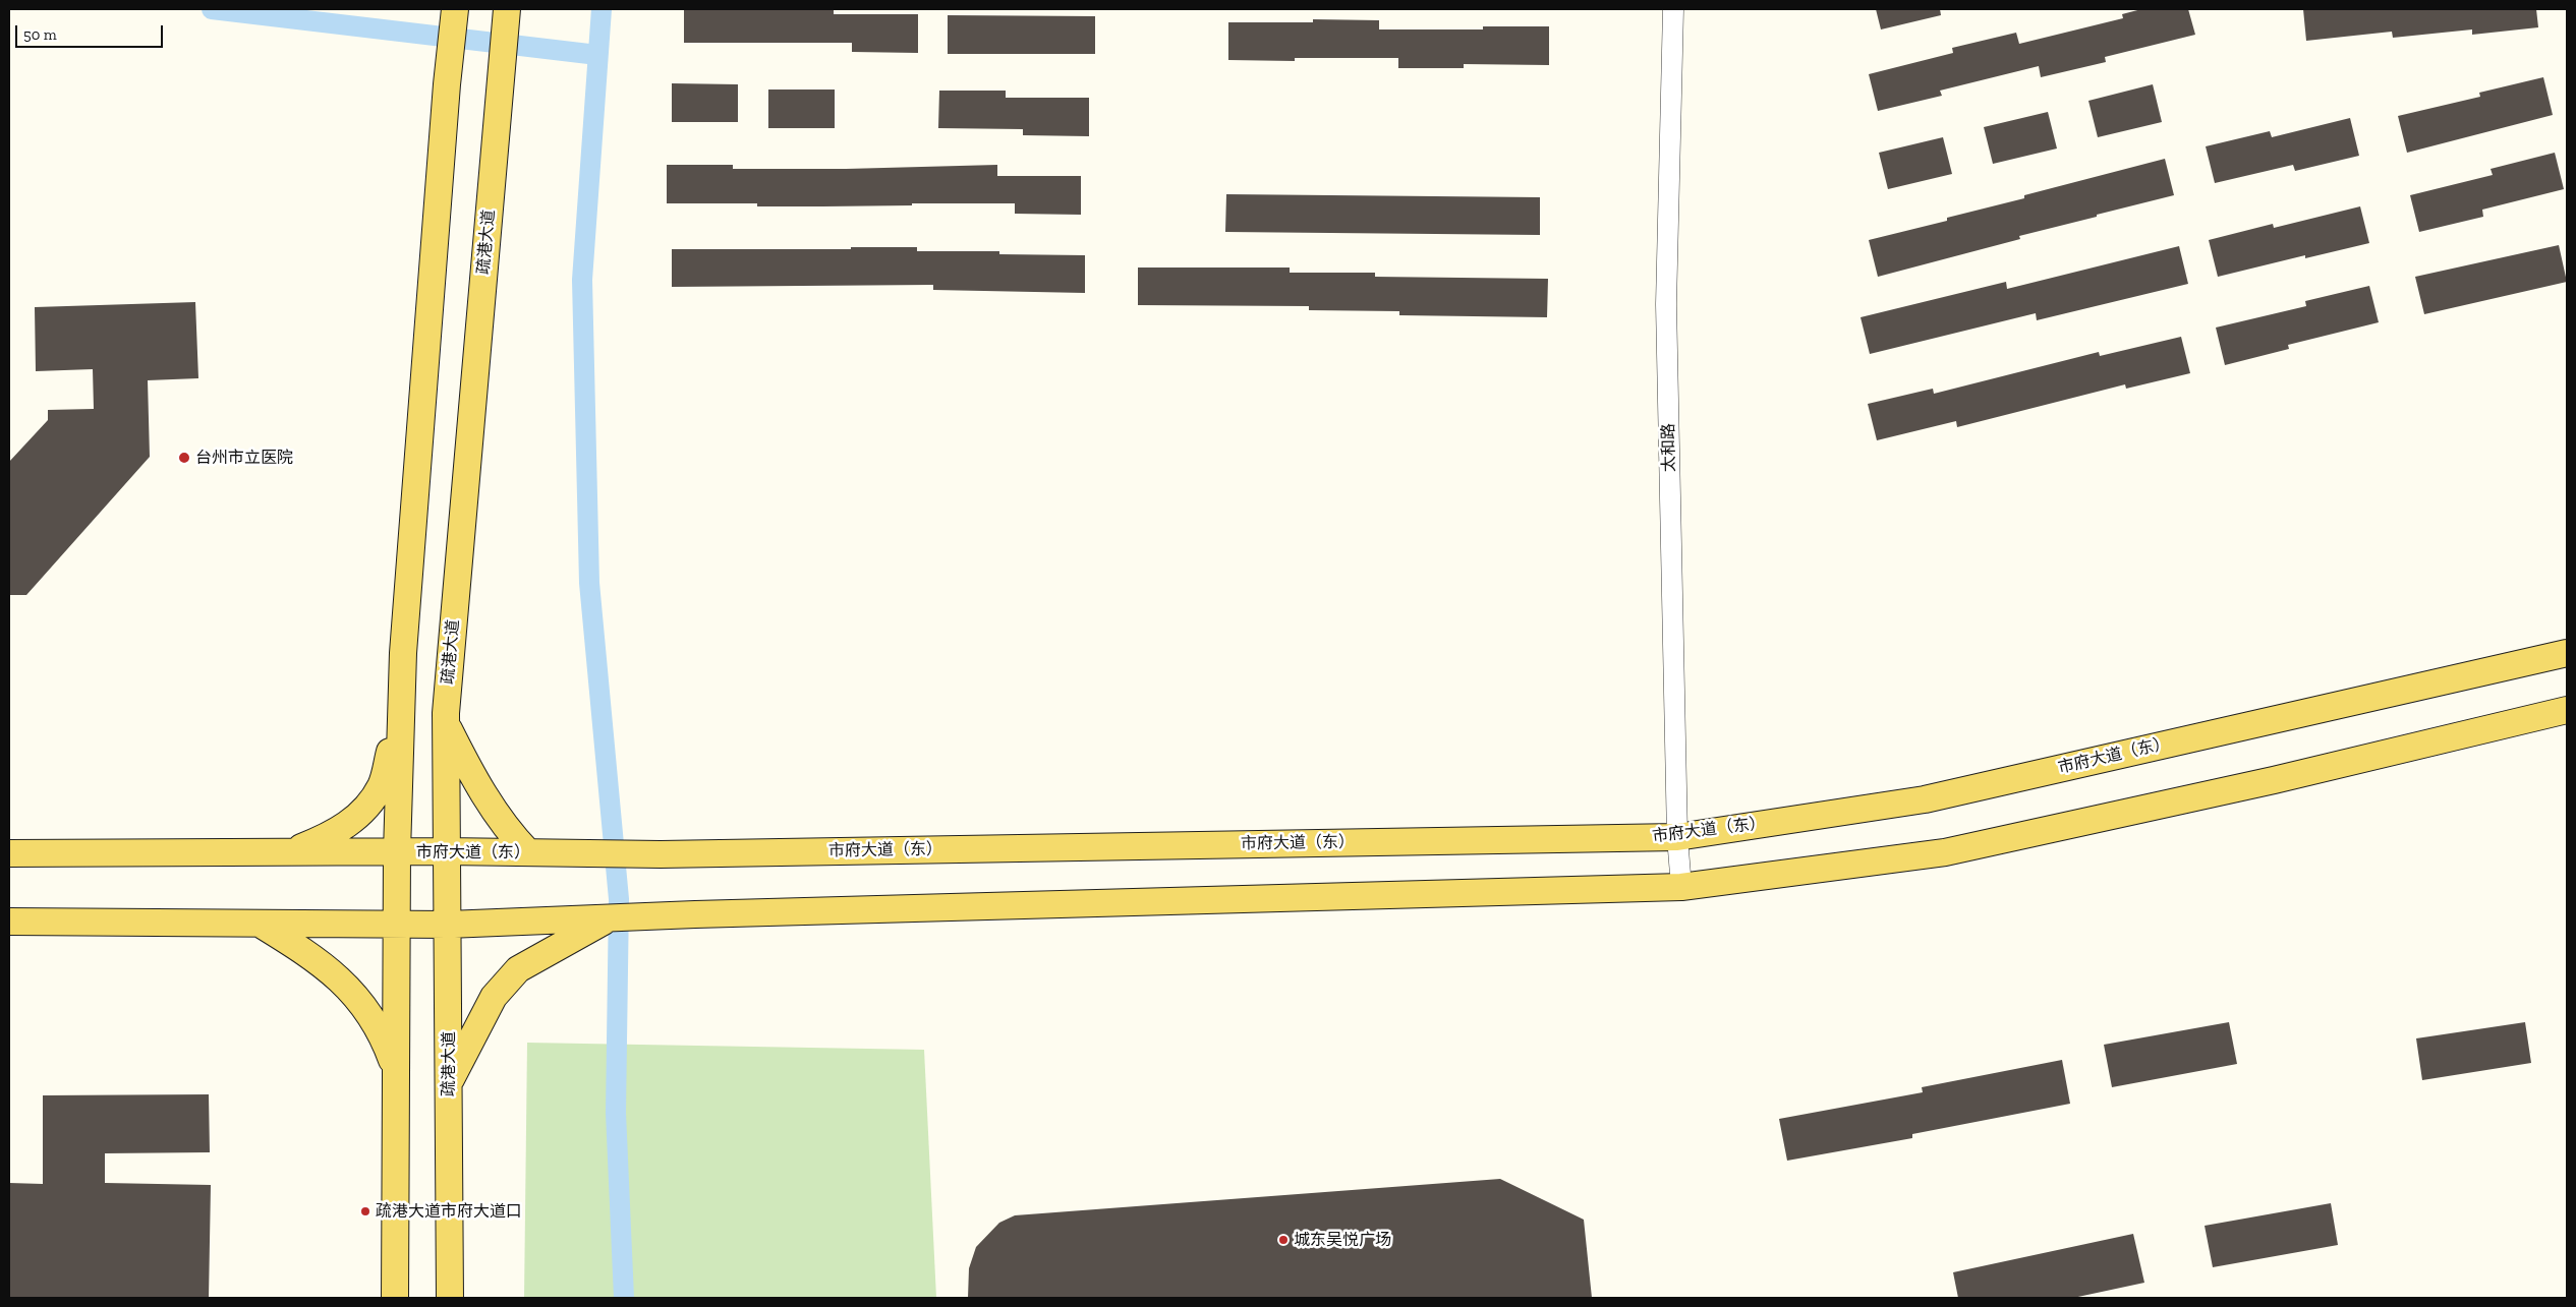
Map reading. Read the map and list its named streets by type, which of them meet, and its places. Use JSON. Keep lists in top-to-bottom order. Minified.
{"streets":{"main road":["疏港大道","市府大道（东）"],"street":["太和路"]},"crossings":[["疏港大道","市府大道（东）"],["太和路","市府大道（东）"]],"places":["台州市立医院","疏港大道市府大道口","城东吴悦广场"],"scale_bar":"50 m"}
